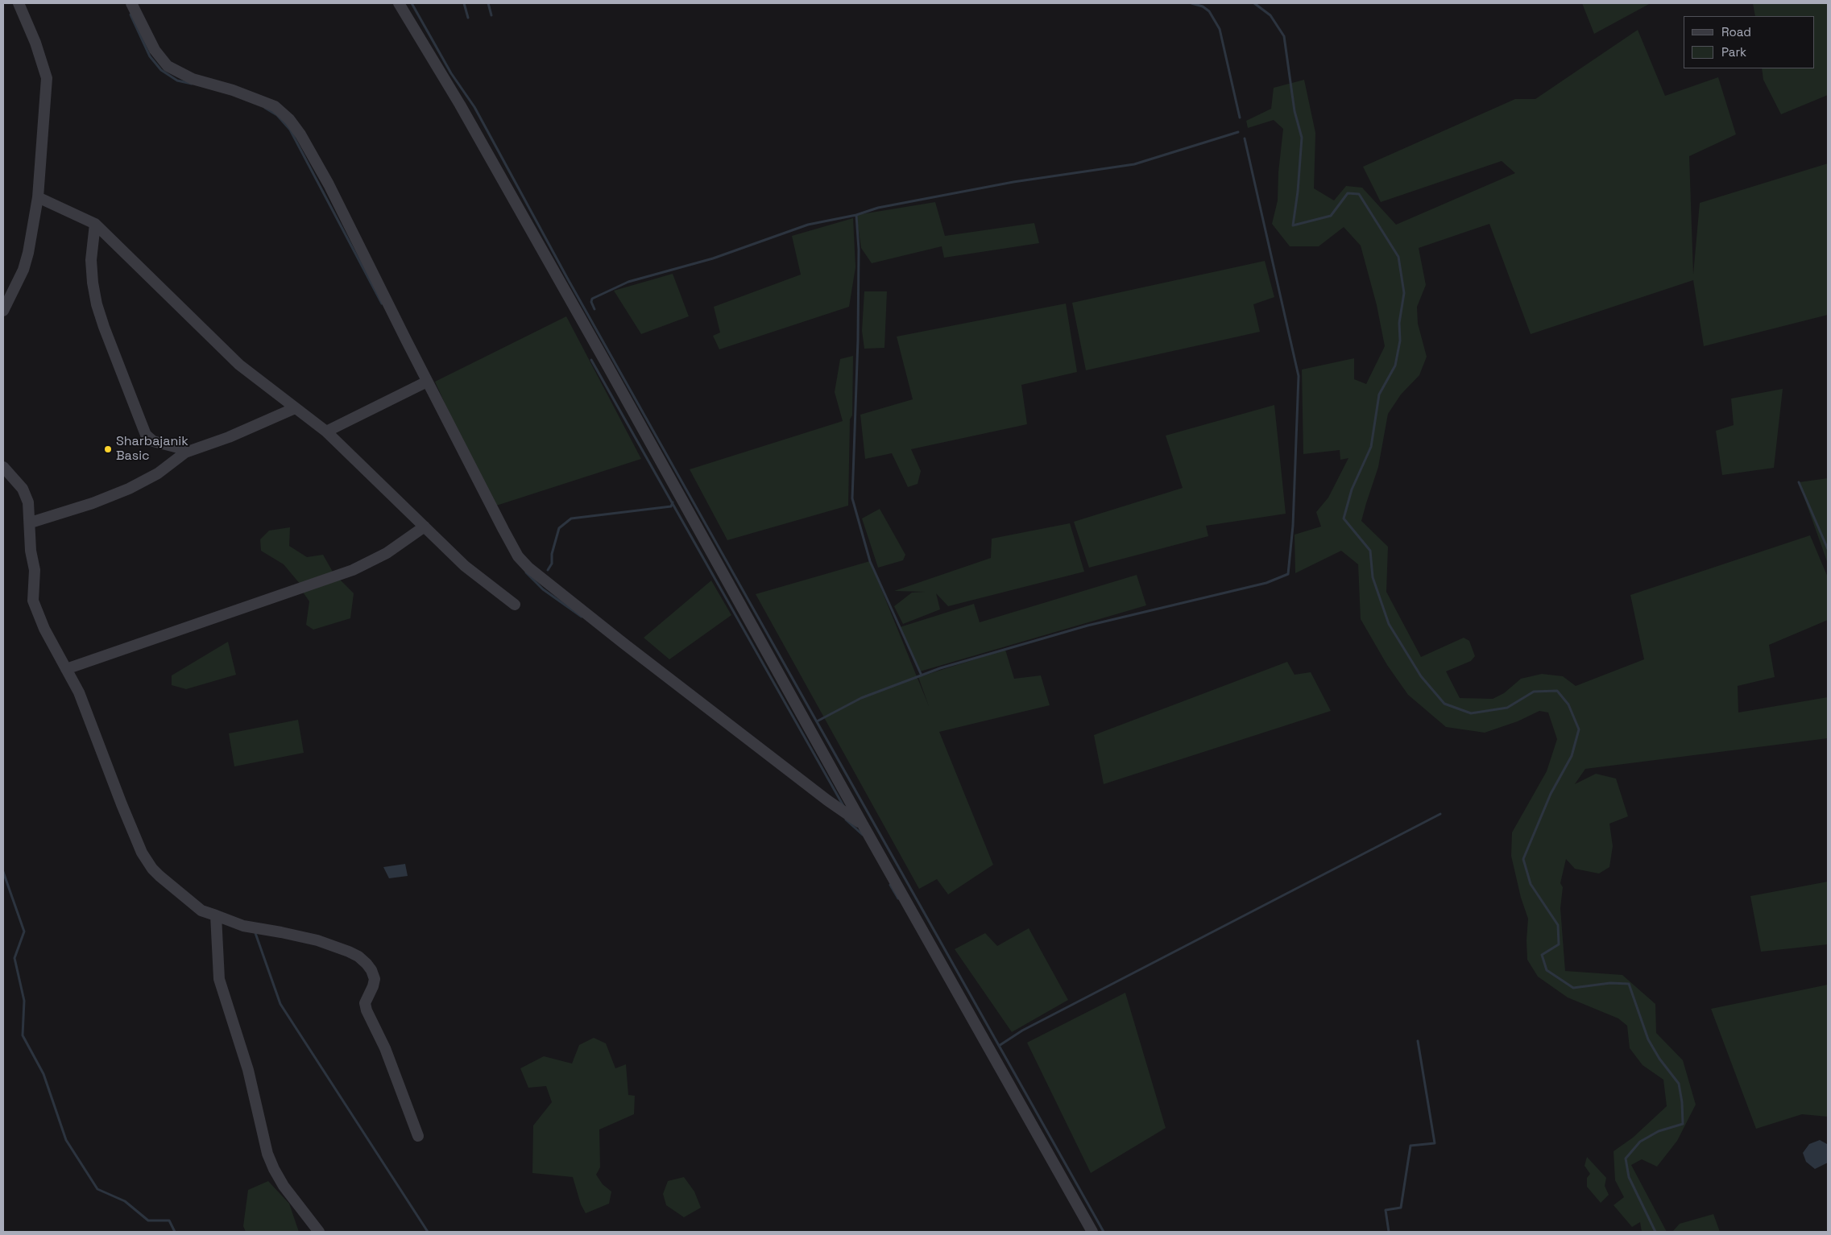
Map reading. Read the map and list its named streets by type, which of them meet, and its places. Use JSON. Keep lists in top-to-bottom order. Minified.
{"places":["Sharbajanik Basic"],"legend":["Road","Park"]}
